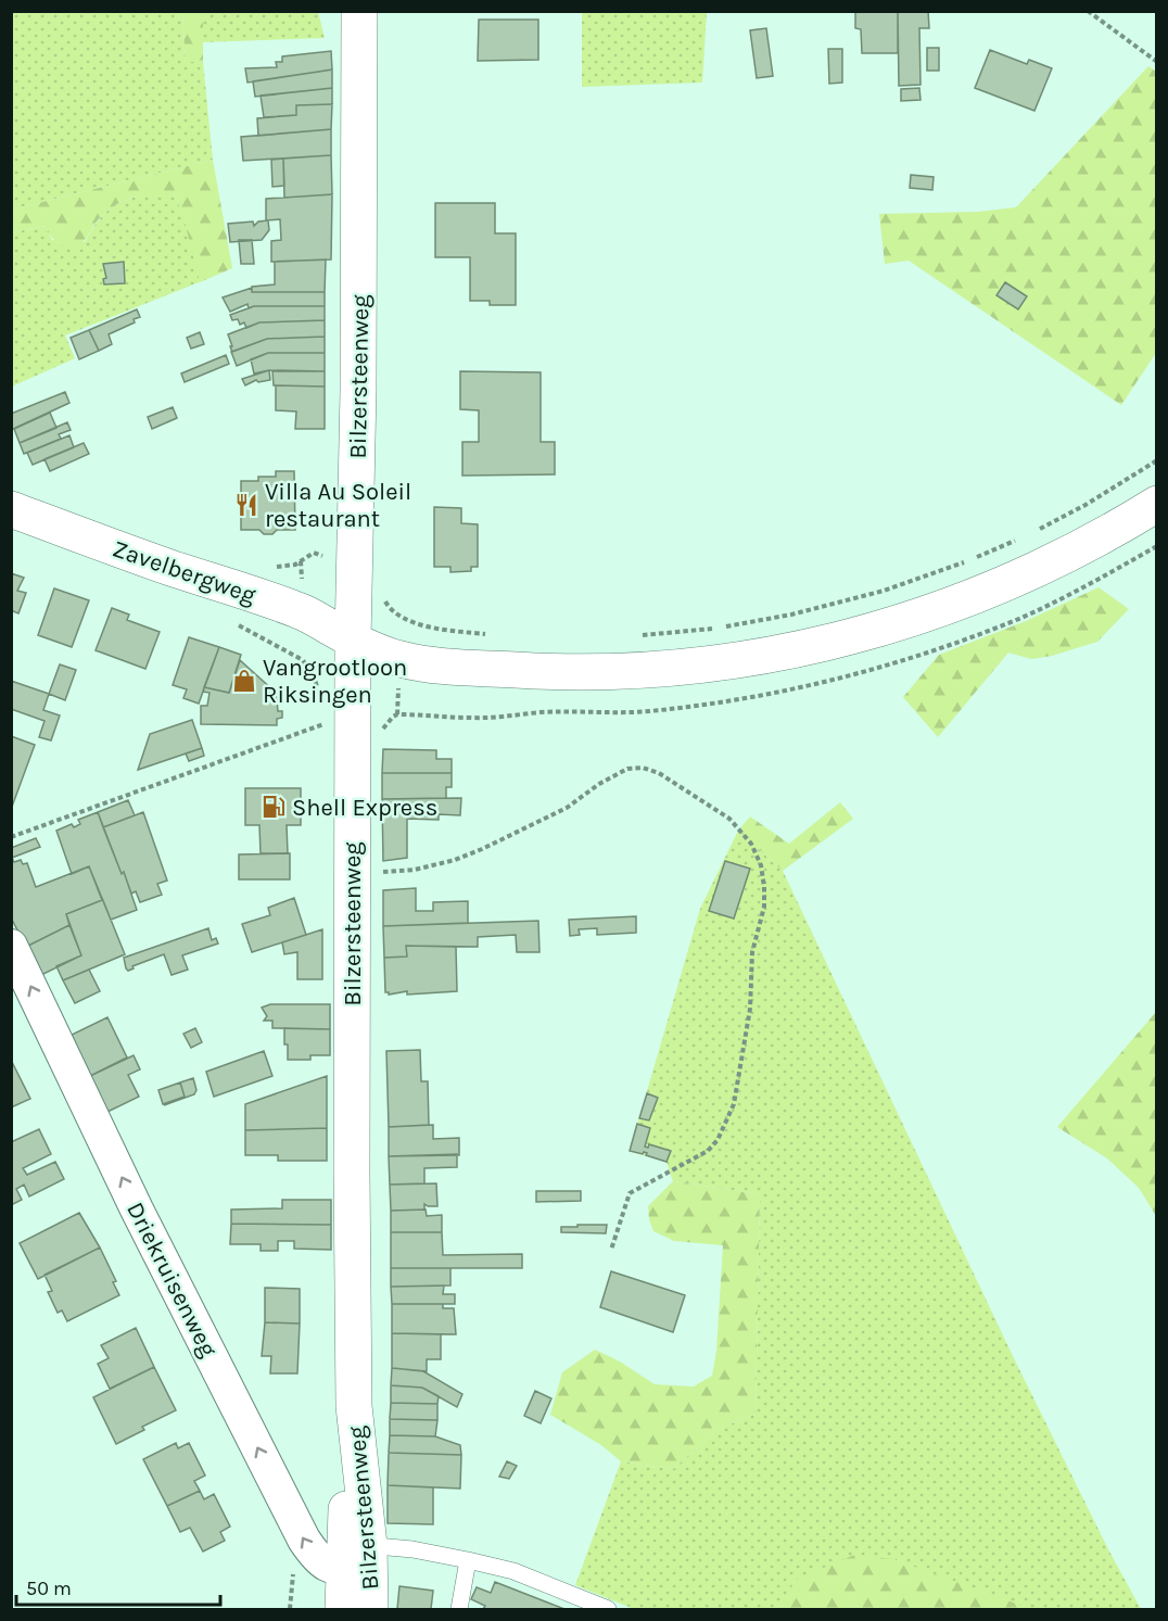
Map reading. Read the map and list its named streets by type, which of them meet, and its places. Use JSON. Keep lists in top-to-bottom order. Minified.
{"streets":{"main road":["Bilzersteenweg","Zavelbergweg"],"street":["Driekruisenweg"]},"crossings":[["Bilzersteenweg","Zavelbergweg"],["Bilzersteenweg","Driekruisenweg"]],"one_way":["Driekruisenweg"],"places":{"restaurant":["Villa Au Soleil restaurant"],"shop":["Vangrootloon Riksingen"],"fuel station":["Shell Express"]},"scale_bar":"50 m"}
